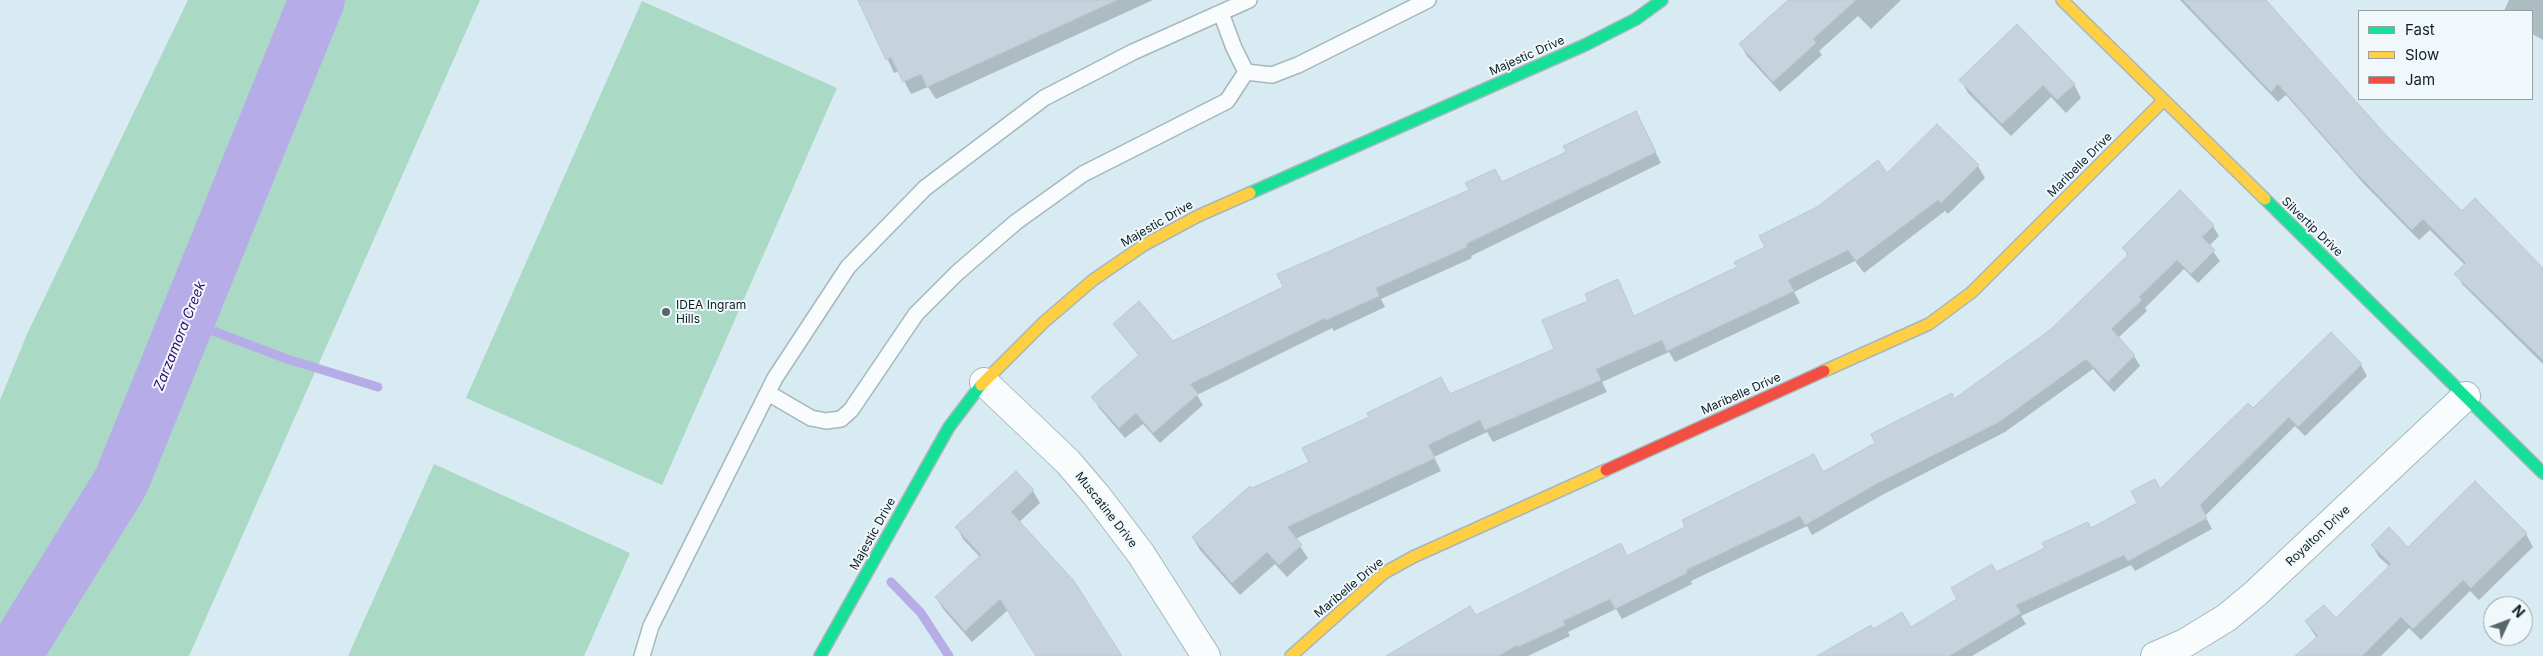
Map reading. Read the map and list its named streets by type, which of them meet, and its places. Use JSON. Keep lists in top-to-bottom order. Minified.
{"streets":{"street":["Majestic Drive","Maribelle Drive","Silvertip Drive","Muscatine Drive","Royalton Drive"]},"crossings":[["Majestic Drive","Muscatine Drive"],["Maribelle Drive","Silvertip Drive"],["Silvertip Drive","Royalton Drive"]],"water":["Zarzamora Creek"],"places":["IDEA Ingram Hills"],"legend":["Fast","Slow","Jam"],"north":"top right"}
